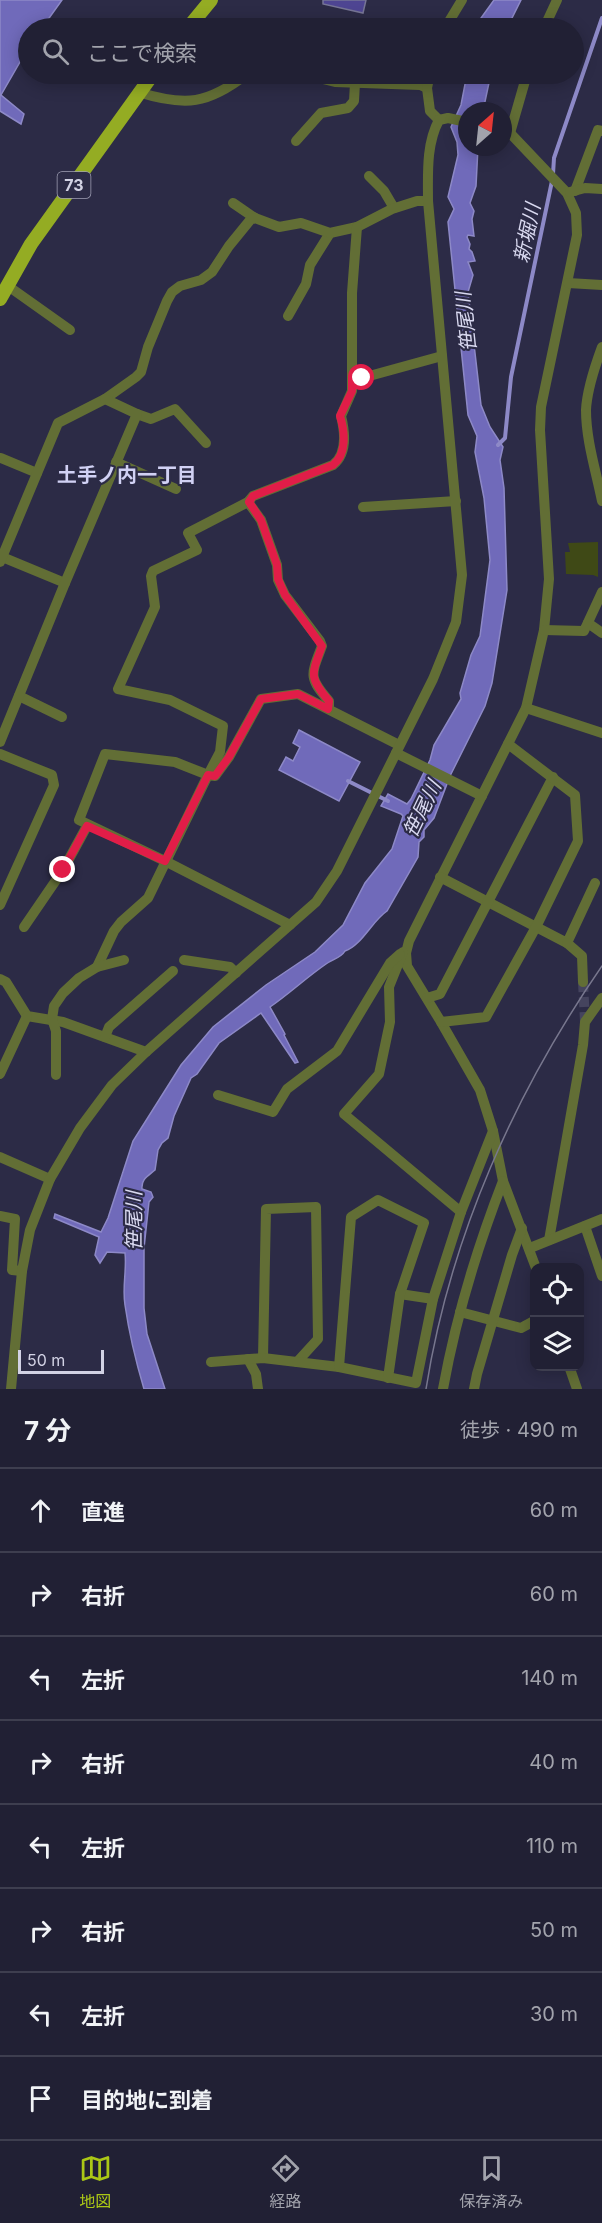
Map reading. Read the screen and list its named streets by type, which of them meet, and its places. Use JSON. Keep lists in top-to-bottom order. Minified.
{"streets":{"main road":["73"]},"districts":["土手ノ内一丁目"],"water":["新堀川","笹尾川"],"scale_bar":"50 m","north":"top right","page":{"search":"ここで検索","scale":"50 m","heading":["7 分","徒歩 · 490 m"],"list":[["直進","60 m"],["右折","60 m"],["左折","140 m"],["右折","40 m"],["左折","110 m"],["右折","50 m"],["左折","30 m"],"目的地に到着"],"nav":["地図","経路","保存済み"]}}
